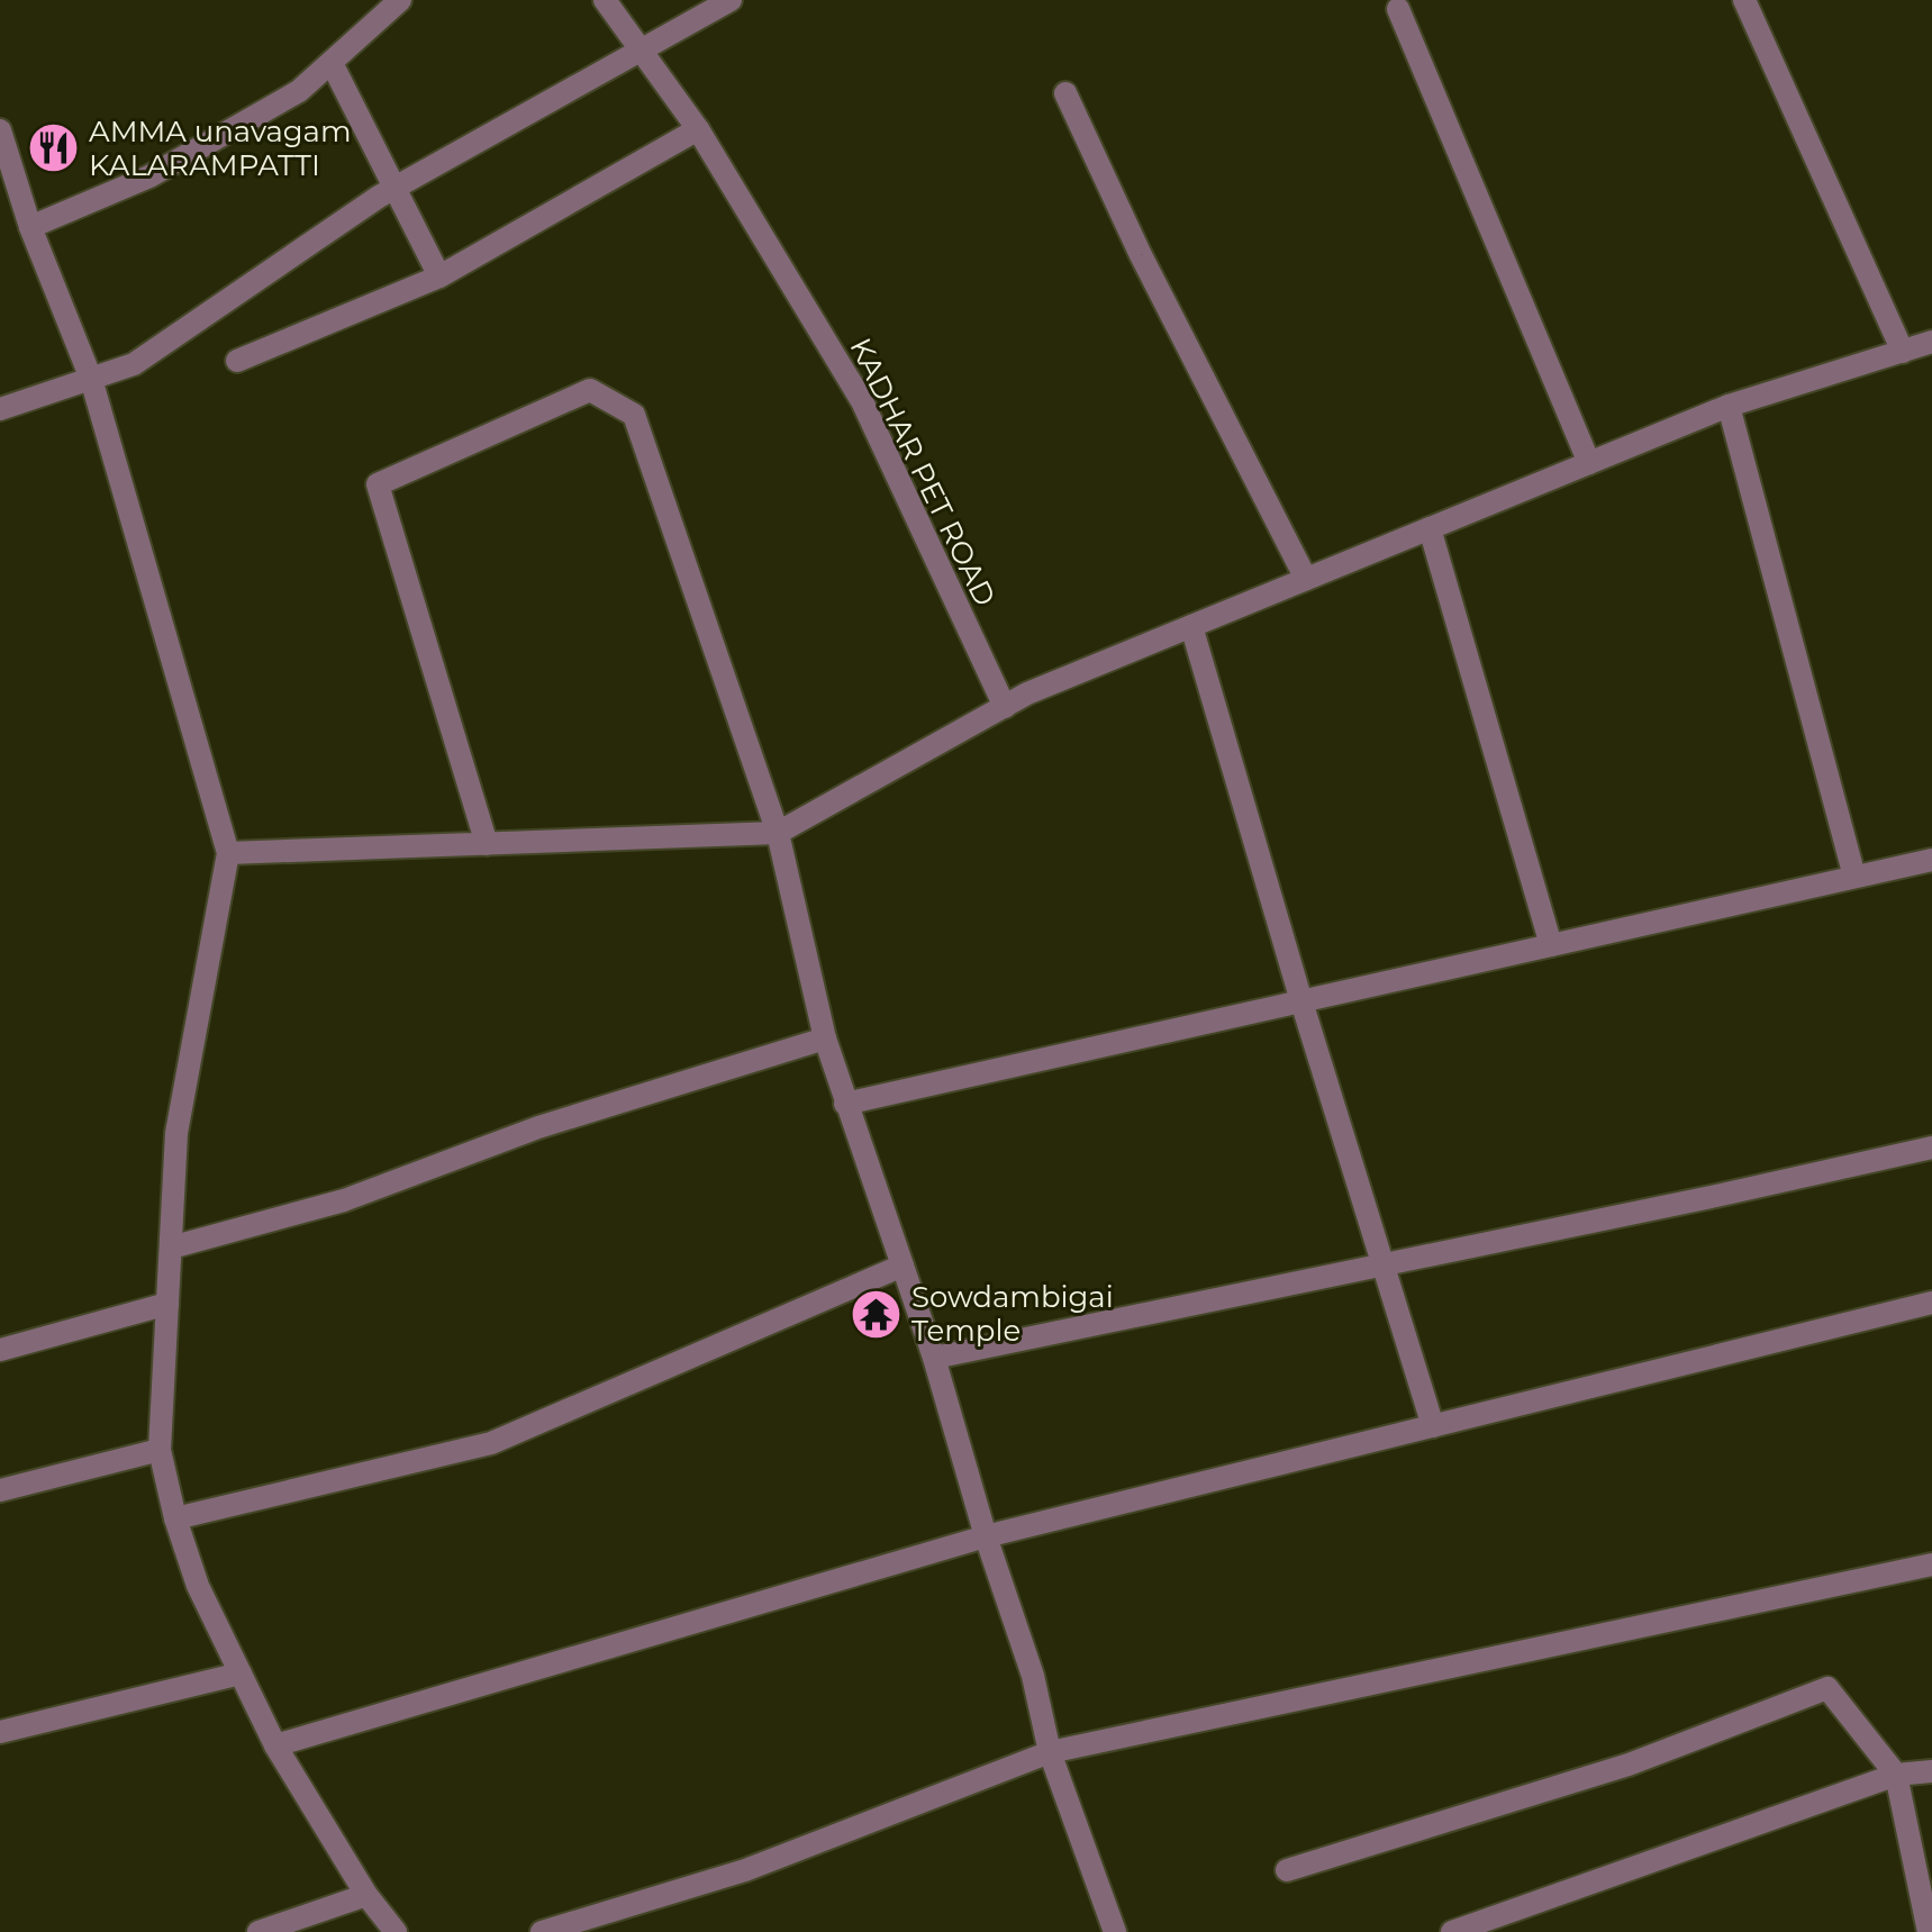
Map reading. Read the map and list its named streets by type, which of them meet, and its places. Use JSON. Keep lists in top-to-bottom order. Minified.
{"streets":{"street":["KADHAR PET ROAD"]},"places":{"restaurant":["AMMA unavagam KALARAMPATTI"],"temple":["Sowdambigai Temple"]}}
